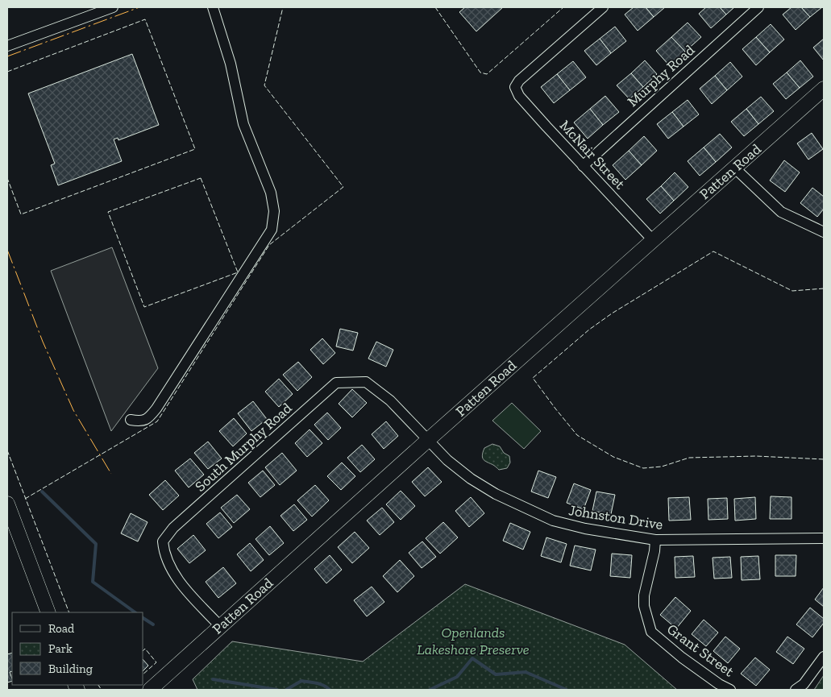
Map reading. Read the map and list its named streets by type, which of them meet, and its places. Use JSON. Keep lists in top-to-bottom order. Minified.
{"streets":{"street":["Murphy Road","McNair Street","Patten Road","South Murphy Road","Johnston Drive","Grant Street"]},"crossings":[["Murphy Road","McNair Street"],["McNair Street","Patten Road"],["Patten Road","South Murphy Road"],["Patten Road","Johnston Drive"],["South Murphy Road","Johnston Drive"],["Johnston Drive","Grant Street"]],"parks":["Openlands Lakeshore Preserve"],"legend":["Road","Park","Building"]}
